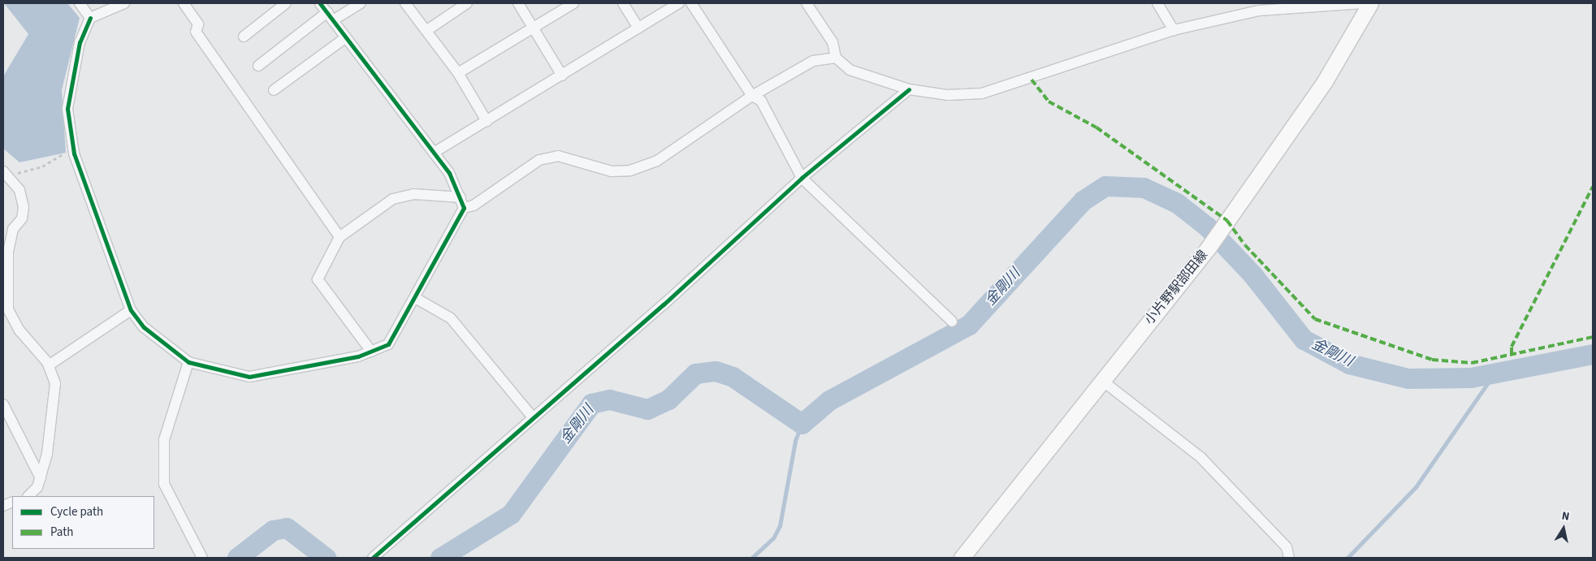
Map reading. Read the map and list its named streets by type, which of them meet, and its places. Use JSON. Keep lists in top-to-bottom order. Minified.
{"streets":{"main road":["小片野駅部田線"]},"water":["金剛川"],"legend":["Cycle path","Path"],"north":"top"}
